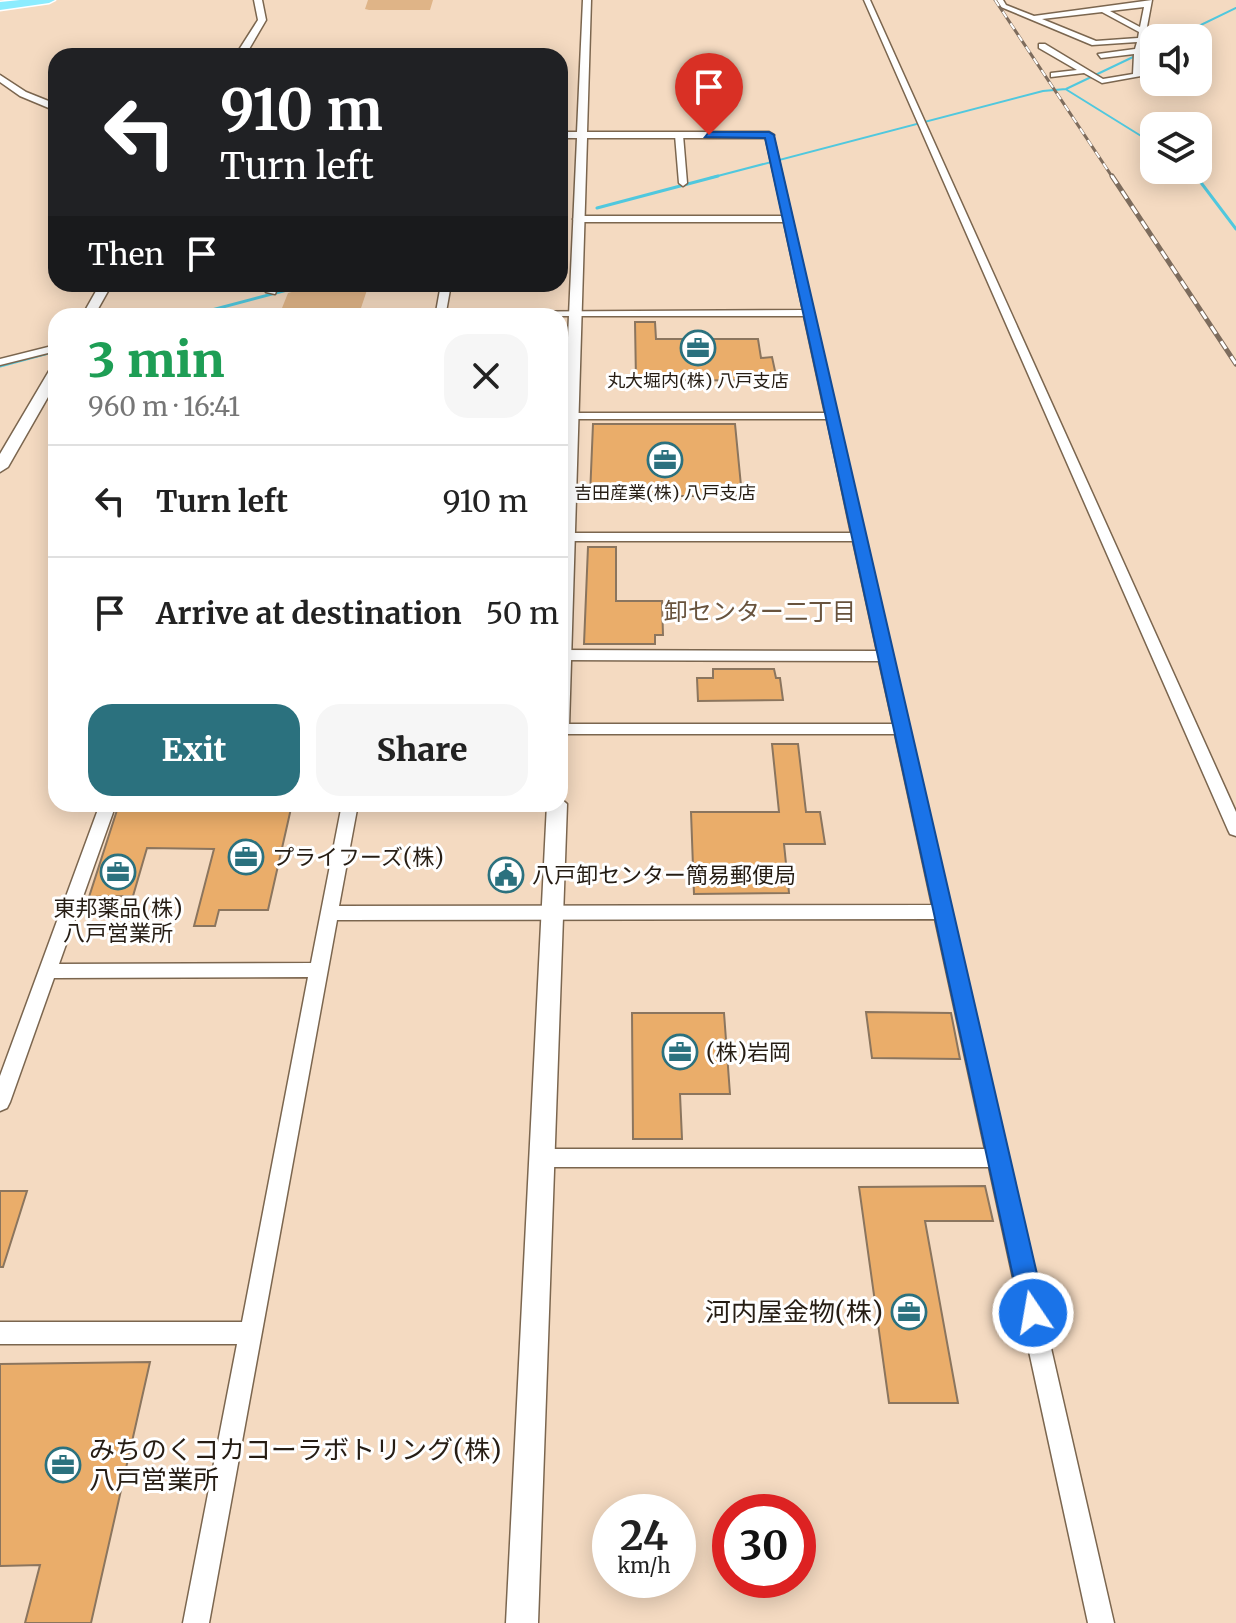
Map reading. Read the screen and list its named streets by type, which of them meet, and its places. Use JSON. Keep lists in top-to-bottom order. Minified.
{"districts":["卸センター二丁目"],"places":{"office":["丸大堀内(株) 八戸支店","吉田産業(株) 八戸支店","プライフーズ(株)","東邦薬品(株) 八戸営業所","(株)岩岡","河内屋金物(株)","みちのくコカコーラボトリング(株) 八戸営業所"],"public building":["八戸卸センター簡易郵便局"]},"page":{"turn":["910 m","Turn left"],"then":"Then","heading":["3 min","960 m · 16:41"],"list":[{"name":"Turn left","value":"910 m"},{"name":"Arrive at destination","value":"50 m"}],"buttons":["Exit","Share"],"speed":"24 km/h","limit":"30"}}
